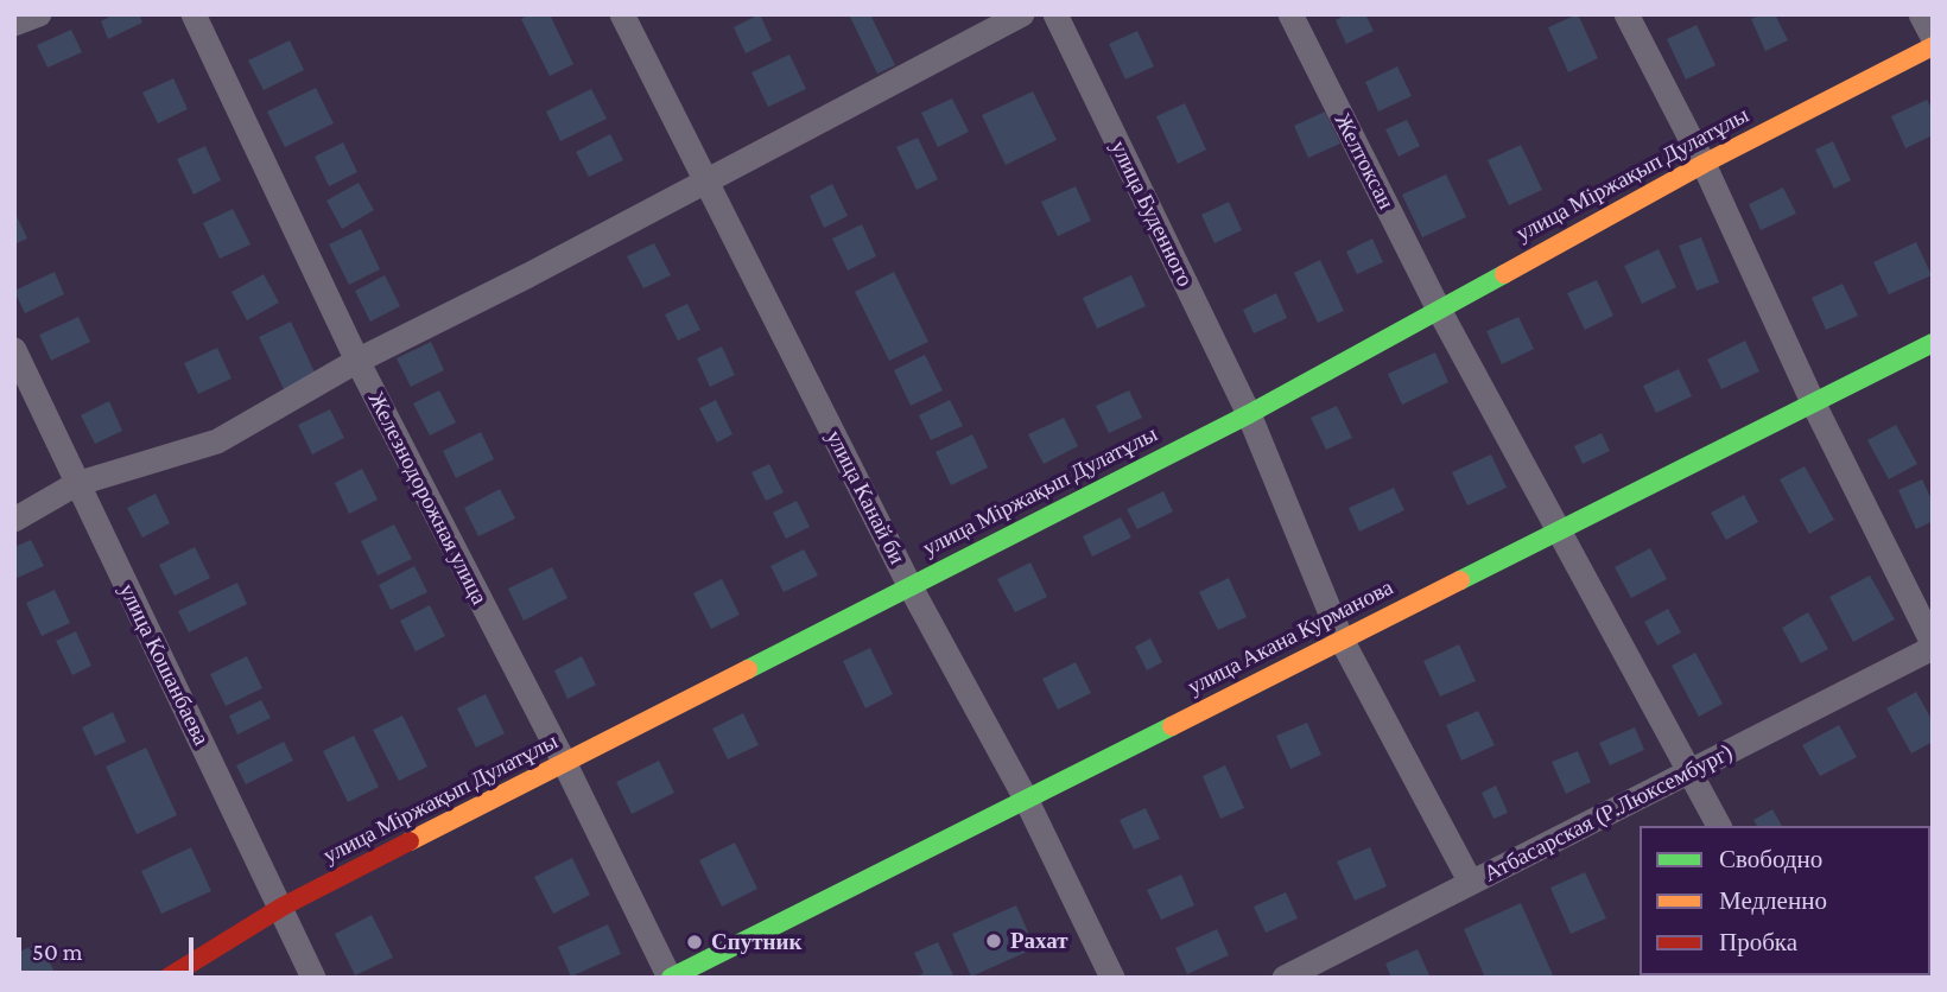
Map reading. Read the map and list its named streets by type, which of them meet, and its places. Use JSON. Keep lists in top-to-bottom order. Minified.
{"streets":{"street":["Желтоксан","улица Міржақып Дулатұлы","улица Буденного","улица Канай би","Железнодорожная улица","улица Акана Курманова","улица Кошанбаева","Атбасарская (Р.Люксембург)"]},"crossings":[["Желтоксан","улица Міржақып Дулатұлы"],["Желтоксан","улица Акана Курманова"],["Желтоксан","Атбасарская (Р.Люксембург)"],["улица Міржақып Дулатұлы","улица Буденного"],["улица Міржақып Дулатұлы","улица Канай би"],["улица Міржақып Дулатұлы","Железнодорожная улица"],["улица Міржақып Дулатұлы","улица Кошанбаева"],["улица Буденного","улица Акана Курманова"],["улица Буденного","Атбасарская (Р.Люксембург)"],["улица Канай би","улица Акана Курманова"],["Железнодорожная улица","улица Акана Курманова"]],"places":["Рахат","Спутник"],"legend":["Свободно","Медленно","Пробка"],"scale_bar":"50 m"}
